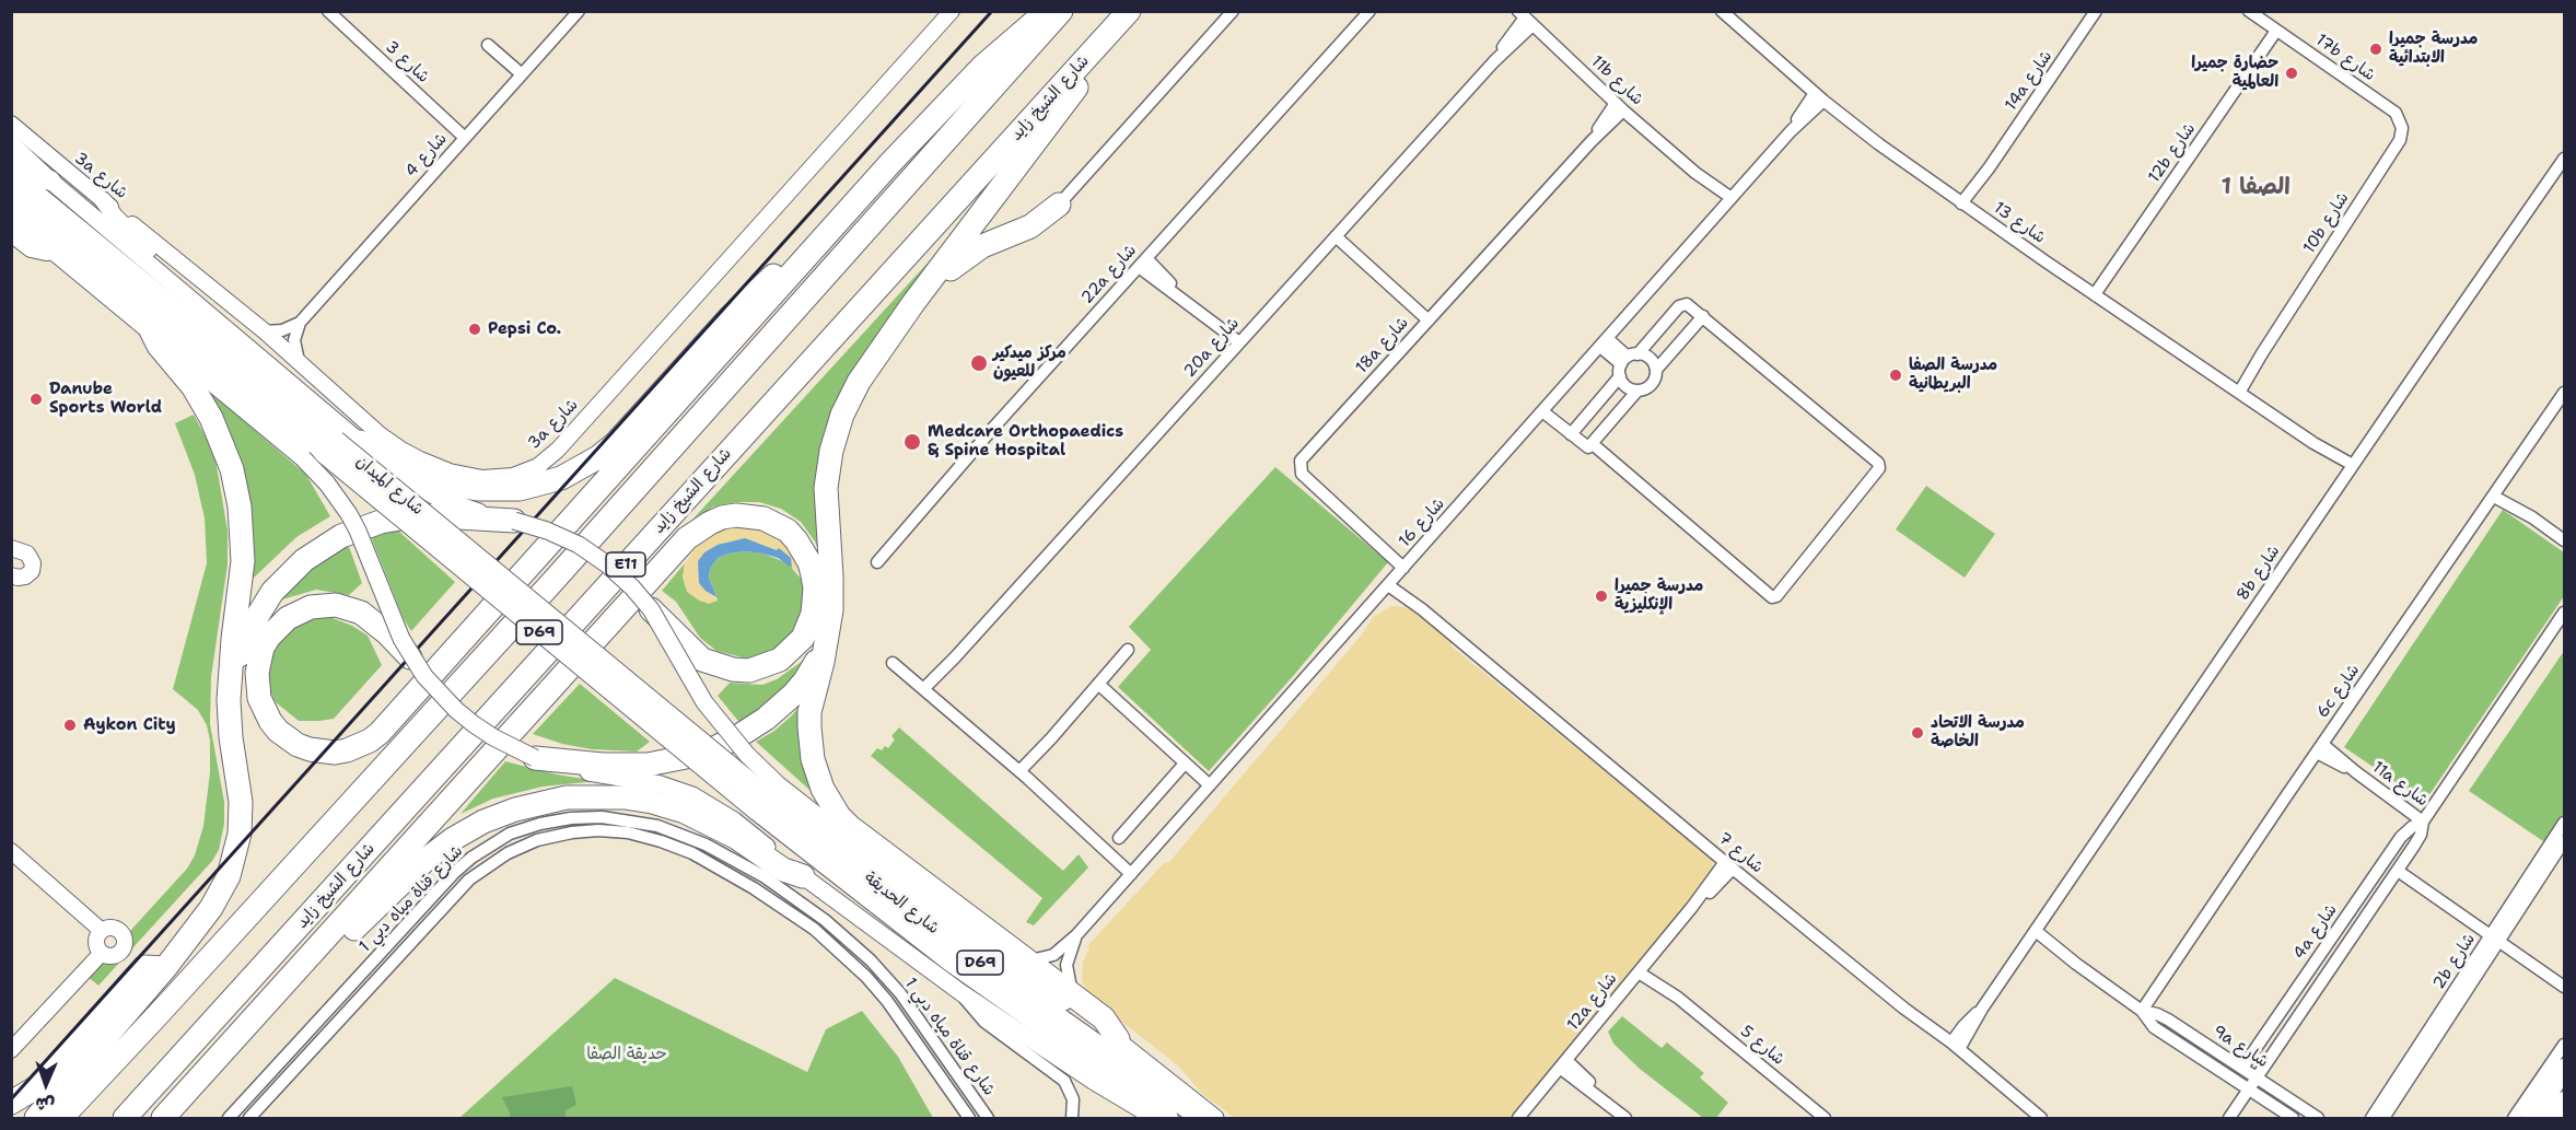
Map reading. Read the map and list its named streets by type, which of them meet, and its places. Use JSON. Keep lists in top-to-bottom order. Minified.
{"streets":{"highway":["شارع الشيخ زايد","E11"],"main road":["شارع الميدان","D69","شارع الحديقة"],"street":["17b شارع","شارع 3","11b شارع","14a شارع","12b شارع","شارع 4","3a شارع","شارع 13","10b شارع","22a شارع","18a شارع","20a شارع","شارع 16","8b شارع","6c شارع","11a شارع","شارع 7","شارع قناة مياه دبي 1","4a شارع","2b شارع","12a شارع","شارع 5","9a شارع"]},"crossings":[["17b شارع","12b شارع"],["17b شارع","10b شارع"],["شارع 3","شارع 4"],["11b شارع","18a شارع"],["11b شارع","20a شارع"],["11b شارع","شارع 16"],["14a شارع","شارع 13"],["12b شارع","شارع 13"],["شارع 13","10b شارع"],["شارع 13","شارع 16"],["شارع 13","8b شارع"],["18a شارع","شارع 16"],["18a شارع","شارع 7"],["شارع الميدان","شارع الحديقة"],["شارع 16","شارع 7"],["8b شارع","شارع 7"],["8b شارع","9a شارع"],["6c شارع","11a شارع"],["6c شارع","9a شارع"],["11a شارع","4a شارع"],["شارع 7","12a شارع"],["4a شارع","9a شارع"],["12a شارع","شارع 5"]],"districts":["الصفا 1"],"parks":["حديقة الصفا"],"places":["مدرسة جميرا الابتدائية","حضارة جميرا العالمية","Pepsi Co.","مركز ميدكير للعيون","مدرسة الصفا البريطانية","Danube Sports World","Medcare Orthopaedics & Spine Hospital","مدرسة جميرا الإنكليزية","Aykon City","مدرسة الاتحاد الخاصة"],"north":"bottom"}
